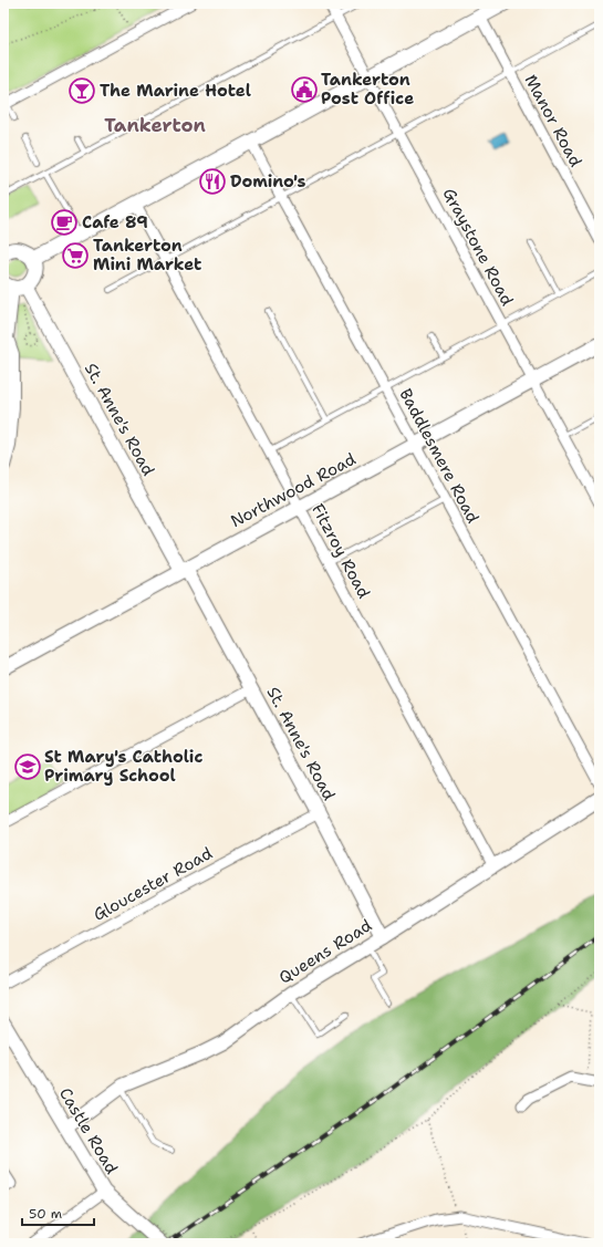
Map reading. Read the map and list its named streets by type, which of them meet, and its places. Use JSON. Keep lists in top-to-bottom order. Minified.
{"streets":{"street":["Manor Road","Graystone Road","St. Anne's Road","Baddlesmere Road","Northwood Road","Fitzroy Road","Gloucester Road","Queens Road","Castle Road"]},"crossings":[["Graystone Road","Northwood Road"],["St. Anne's Road","Northwood Road"],["St. Anne's Road","Gloucester Road"],["St. Anne's Road","Queens Road"],["Baddlesmere Road","Northwood Road"],["Northwood Road","Fitzroy Road"],["Fitzroy Road","Queens Road"],["Queens Road","Castle Road"]],"districts":["Tankerton"],"places":{"public building":["Tankerton Post Office"],"bar":["The Marine Hotel"],"restaurant":["Domino's"],"cafe":["Cafe 89"],"supermarket":["Tankerton Mini Market"],"school or university":["St Mary's Catholic Primary School"]},"scale_bar":"50 m"}
